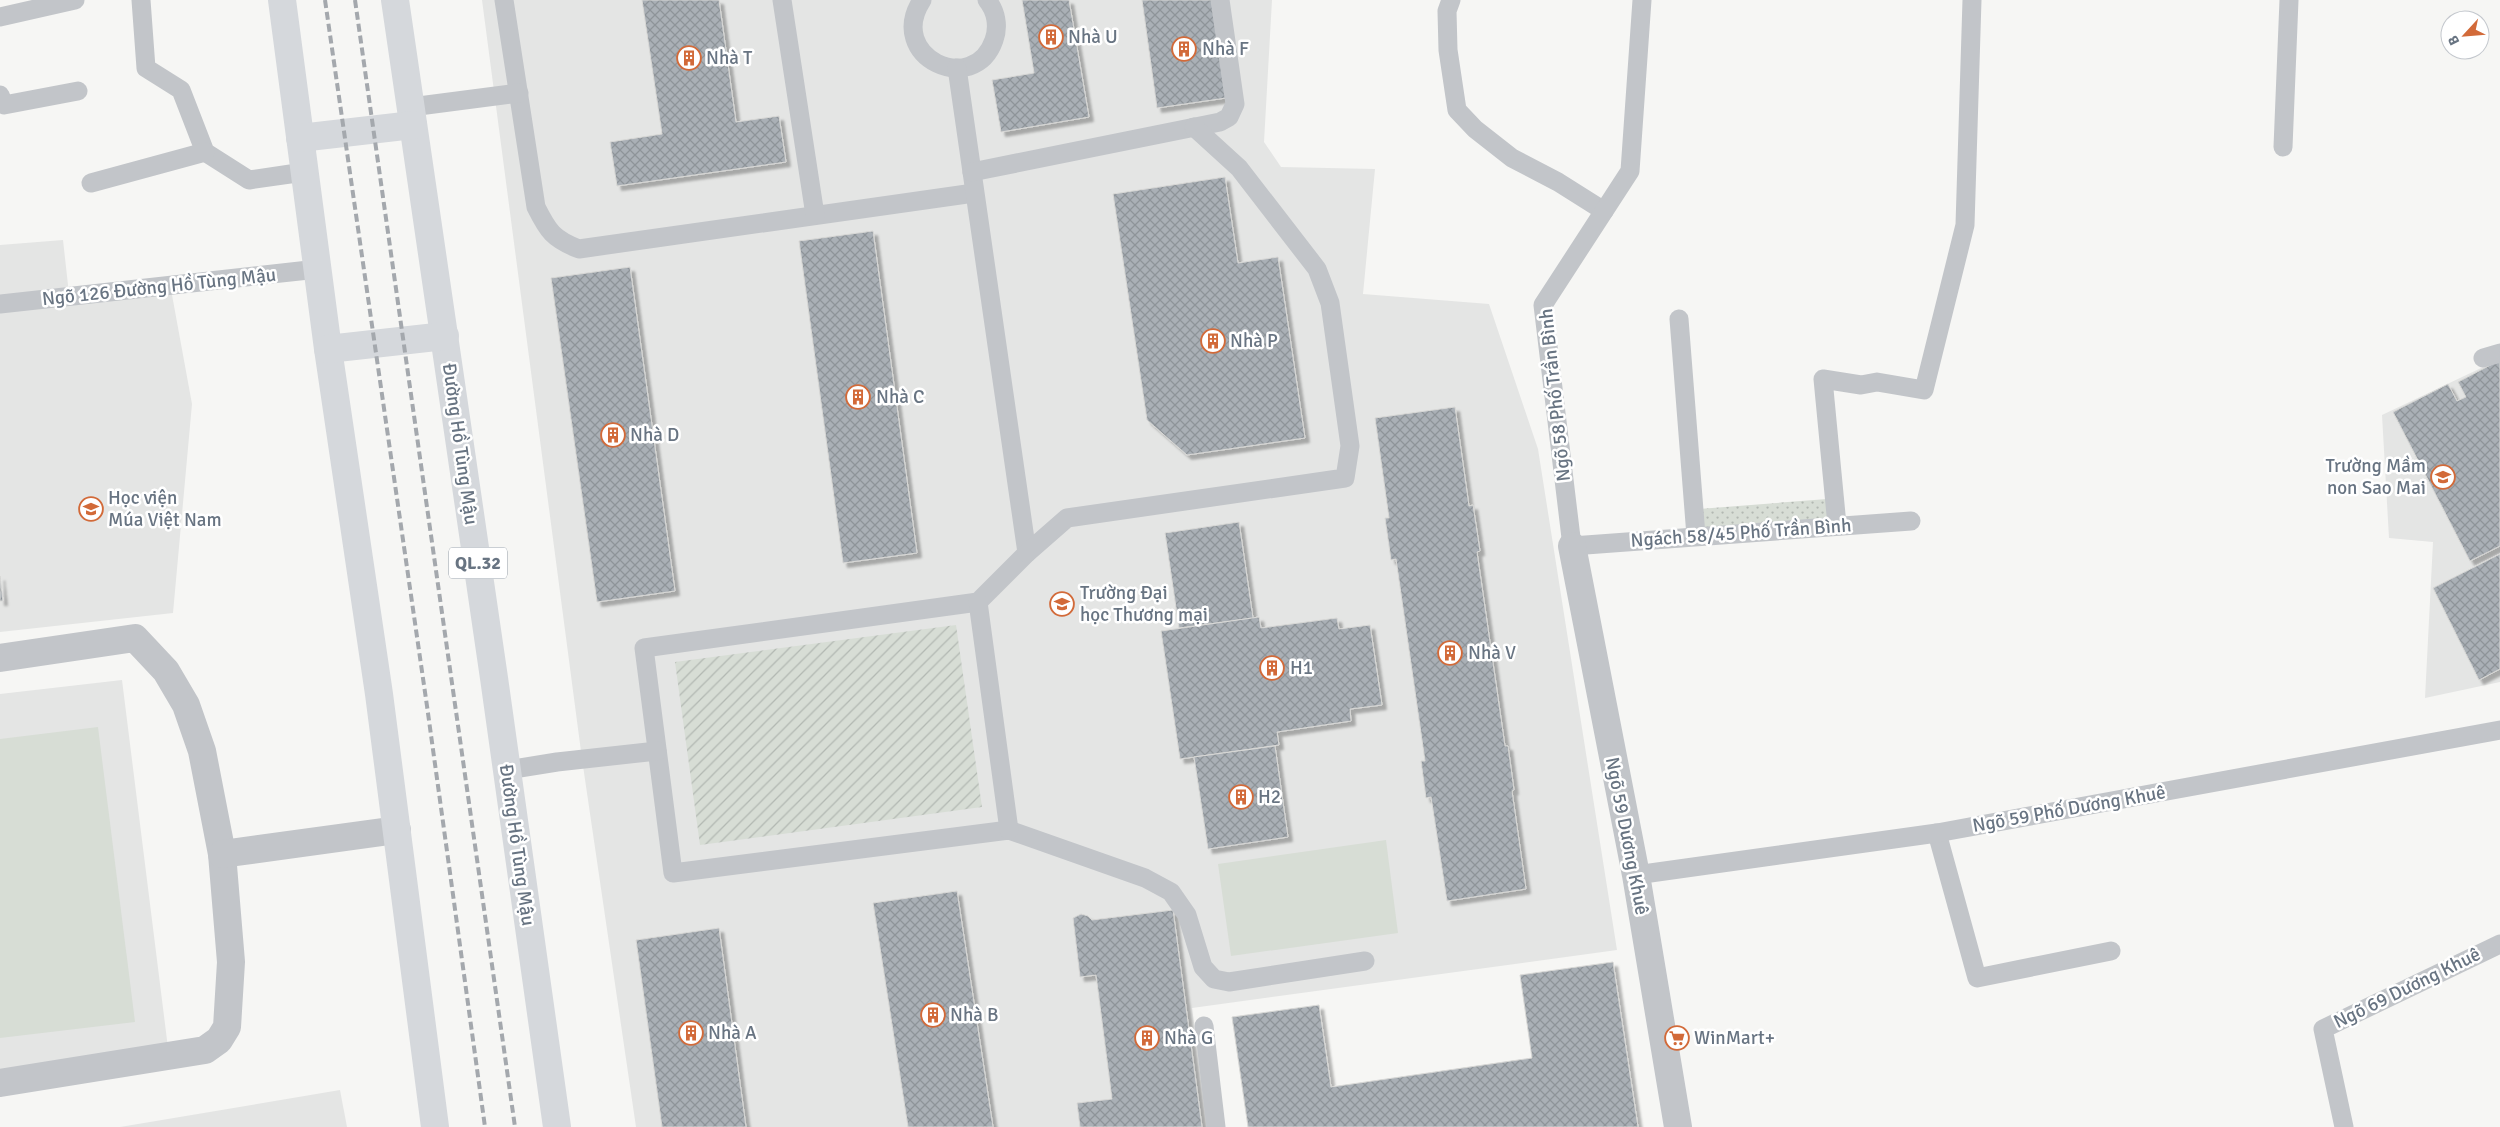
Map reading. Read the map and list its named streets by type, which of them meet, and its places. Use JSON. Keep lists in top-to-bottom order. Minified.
{"streets":{"highway":["Đường Hồ Tùng Mậu","QL.32"],"street":["Ngõ 59 Dương Khuê"],"lane":["Ngõ 126 Đường Hồ Tùng Mậu","Ngõ 58 Phố Trần Bình","Ngách 58/45 Phố Trần Bình","Ngõ 59 Phố Dương Khuê","Ngõ 69 Dương Khuê"]},"crossings":[["Ngõ 58 Phố Trần Bình","Ngách 58/45 Phố Trần Bình"],["Ngõ 58 Phố Trần Bình","Ngõ 59 Dương Khuê"],["Ngách 58/45 Phố Trần Bình","Ngõ 59 Dương Khuê"],["Ngõ 59 Phố Dương Khuê","Ngõ 59 Dương Khuê"]],"places":{"building":["Nhà U","Nhà F","Nhà T","Nhà P","Nhà C","Nhà D","Nhà V","H1","H2","Nhà B","Nhà A","Nhà G"],"school or university":["Trường Mầm non Sao Mai","Học viện Múa Việt Nam","Trường Đại học Thương mại"],"supermarket":["WinMart+"]},"north":"bottom left"}
